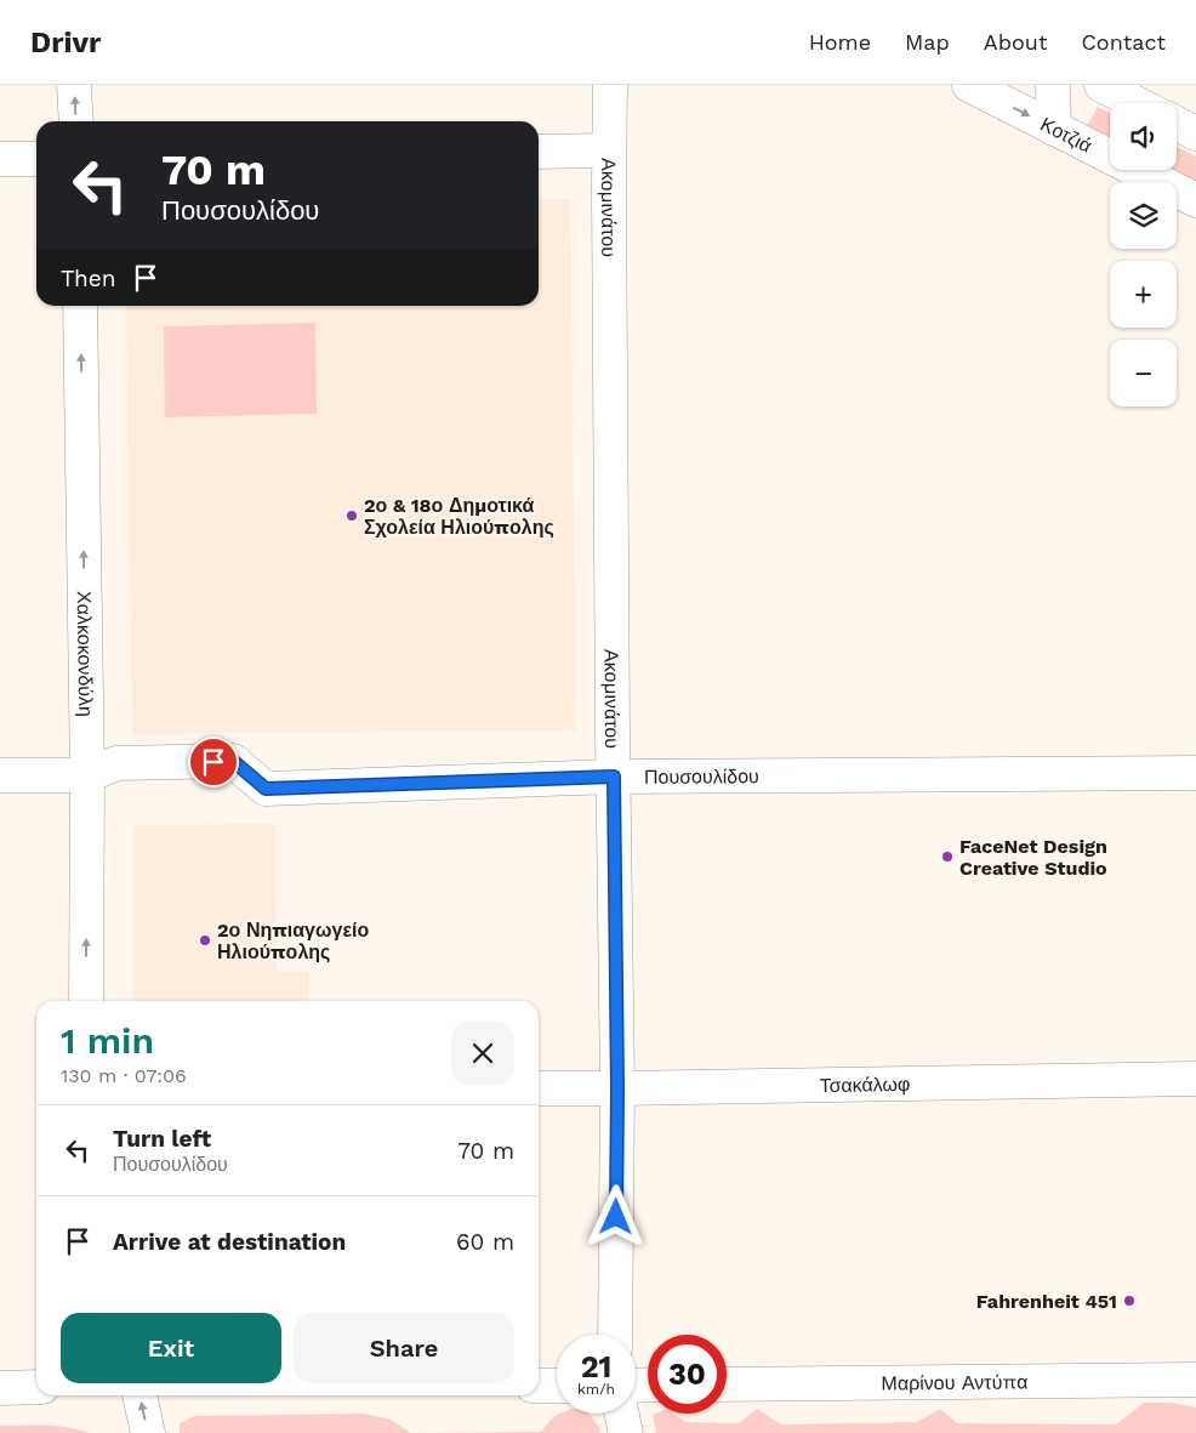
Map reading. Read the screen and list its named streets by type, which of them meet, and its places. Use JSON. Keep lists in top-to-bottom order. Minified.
{"streets":{"street":["Κοτζιά","Ακομινάτου","Χαλκοκονδύλη","Πουσουλίδου","Τσακάλωφ","Μαρίνου Αντύπα"]},"crossings":[["Ακομινάτου","Πουσουλίδου"],["Ακομινάτου","Τσακάλωφ"],["Χαλκοκονδύλη","Πουσουλίδου"]],"one_way":["Κοτζιά","Χαλκοκονδύλη"],"places":["2ο & 18ο Δημοτικά Σχολεία Ηλιούπολης","FaceNet Design Creative Studio","2ο Νηπιαγωγείο Ηλιούπολης","Fahrenheit 451"],"page":{"header":"Drivr","nav":["Home","Map","About","Contact"],"map_buttons":["+","−"],"turn":["70 m","Πουσουλίδου"],"then":"Then","heading":["1 min","130 m · 07:06"],"list":[{"name":"Turn left","note":"Πουσουλίδου","value":"70 m"},{"name":"Arrive at destination","value":"60 m"}],"buttons":["Exit","Share"],"speed":"21 km/h","limit":"30"}}
